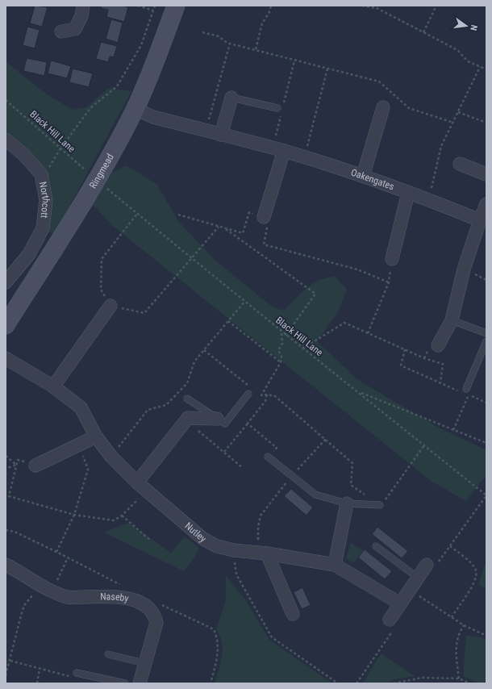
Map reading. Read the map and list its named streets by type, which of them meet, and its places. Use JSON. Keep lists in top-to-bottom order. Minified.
{"streets":{"street":["Ringmead","Oakengates","Northcott","Nutley","Naseby"],"path":["Black Hill Lane"]},"crossings":[["Ringmead","Oakengates"]],"north":"right"}
